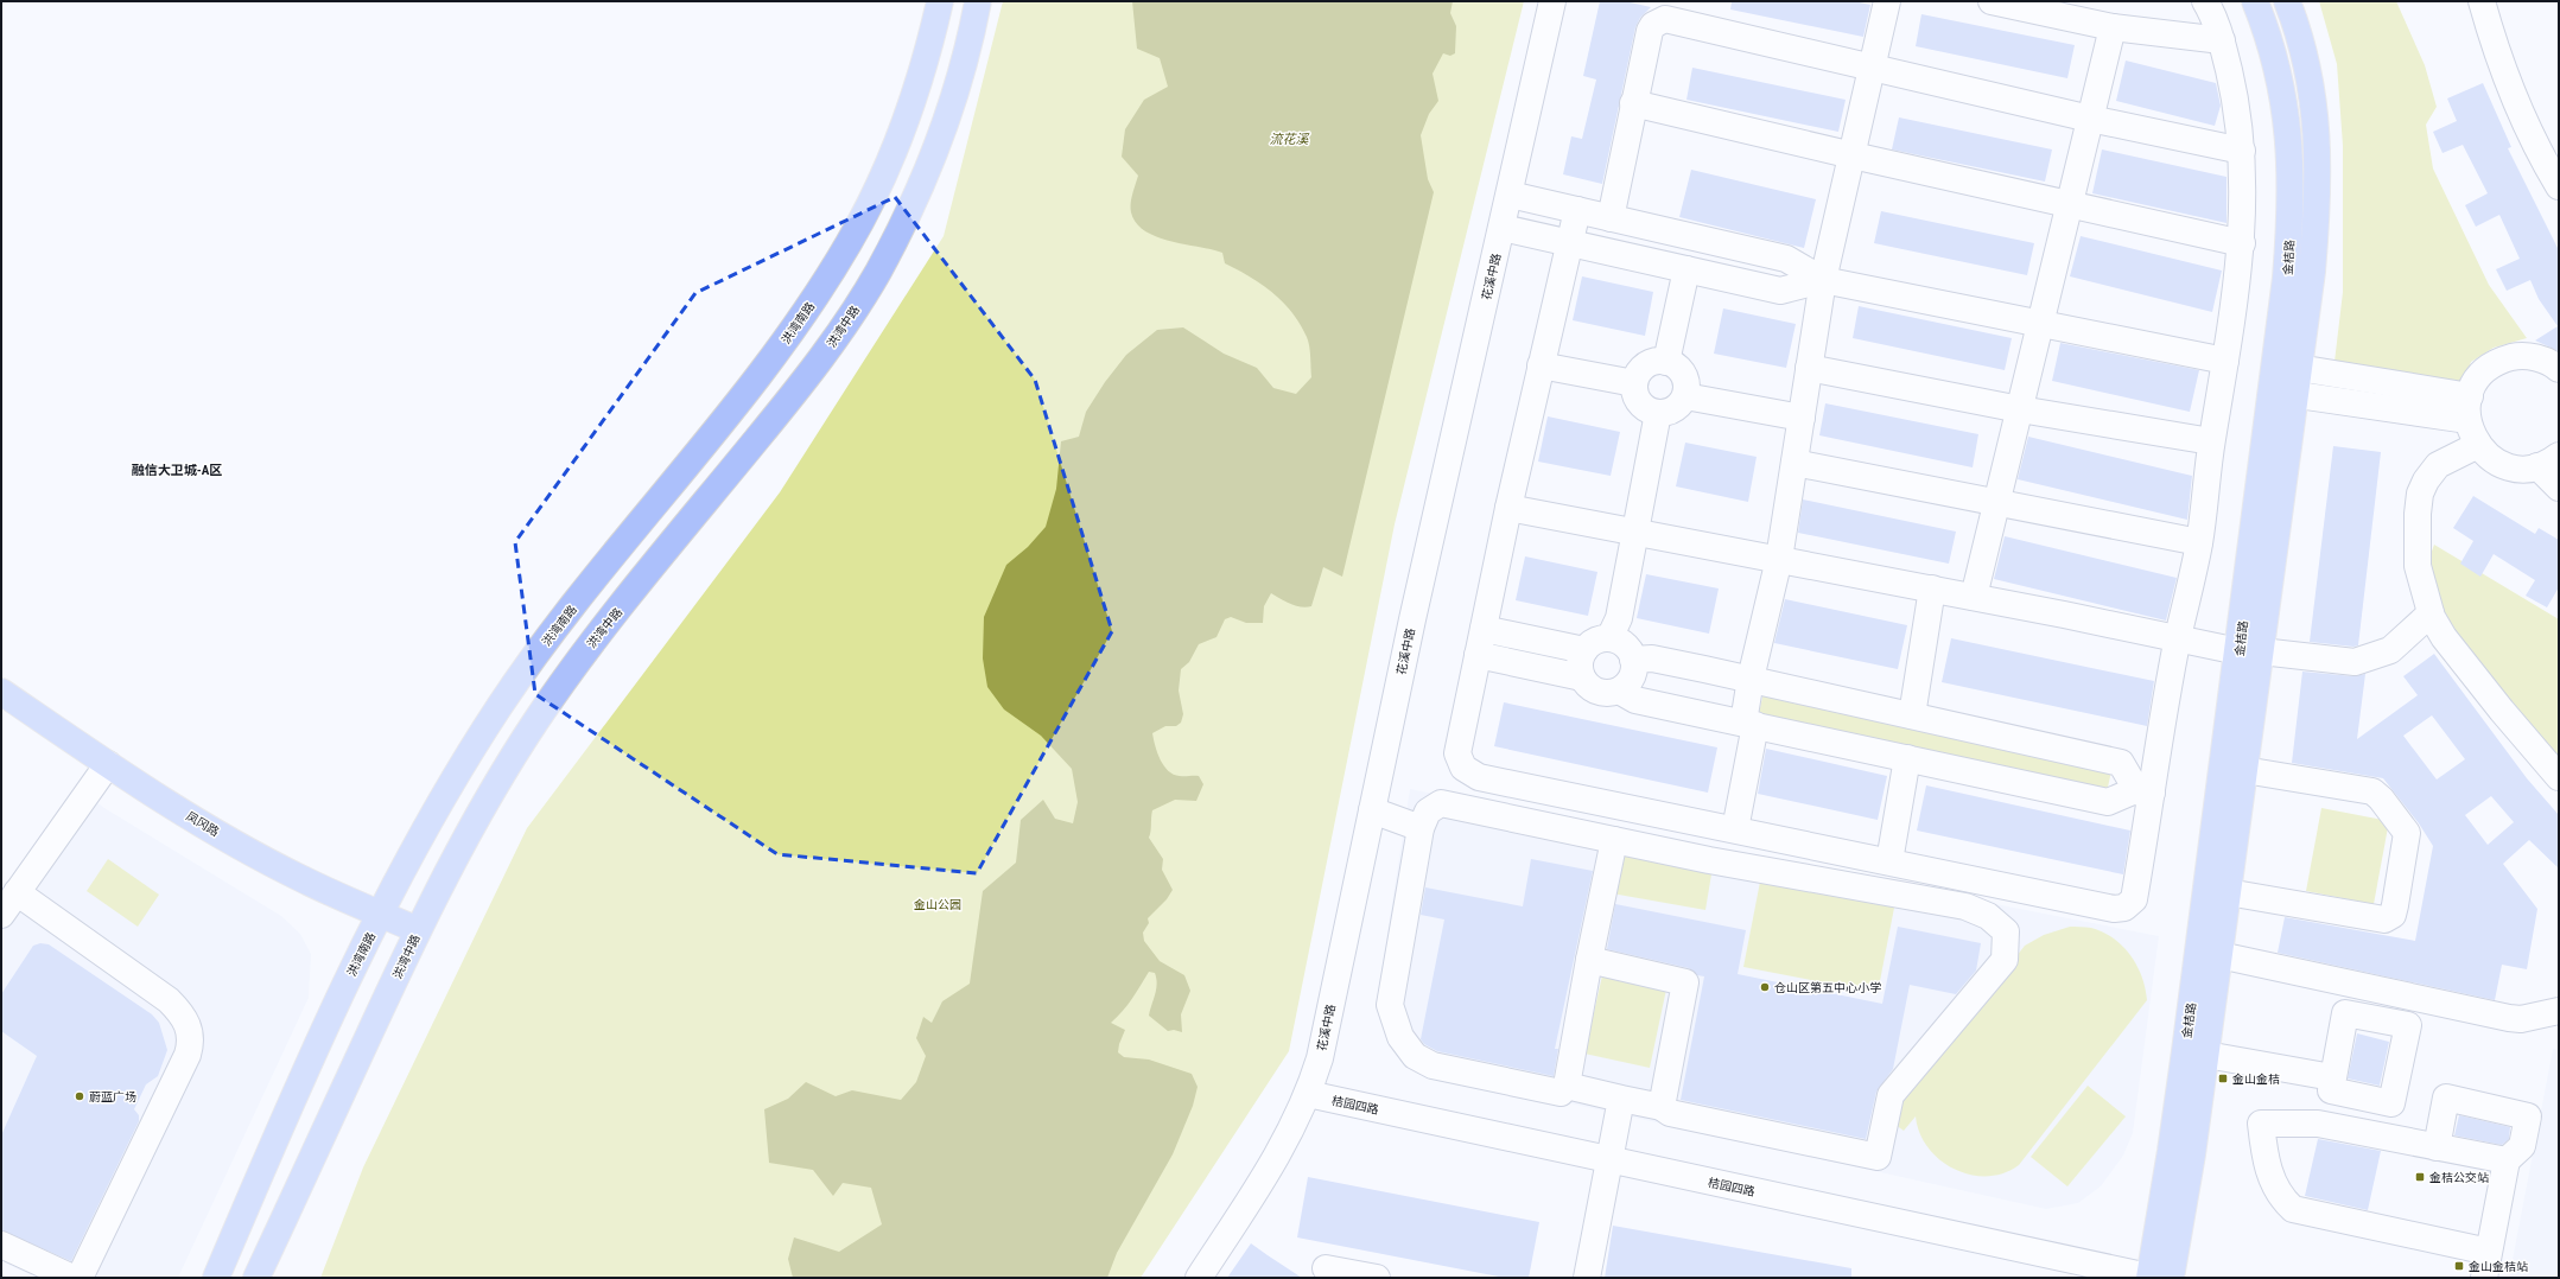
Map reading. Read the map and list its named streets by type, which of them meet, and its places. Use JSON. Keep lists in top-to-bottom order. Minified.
{"streets":{"main road":["金桔路","洪湾南路","洪湾中路","凤冈路"],"street":["花溪中路","桔园四路"]},"crossings":[["金桔路","桔园四路"],["花溪中路","桔园四路"],["洪湾南路","凤冈路"],["洪湾中路","凤冈路"]],"districts":["融信大卫城-A区"],"water":["流花溪"],"parks":["金山公园"],"places":{"other":["仓山区第五中心小学","蔚蓝广场"],"transit":["金山金桔","金桔公交站","金山金桔站"]}}
